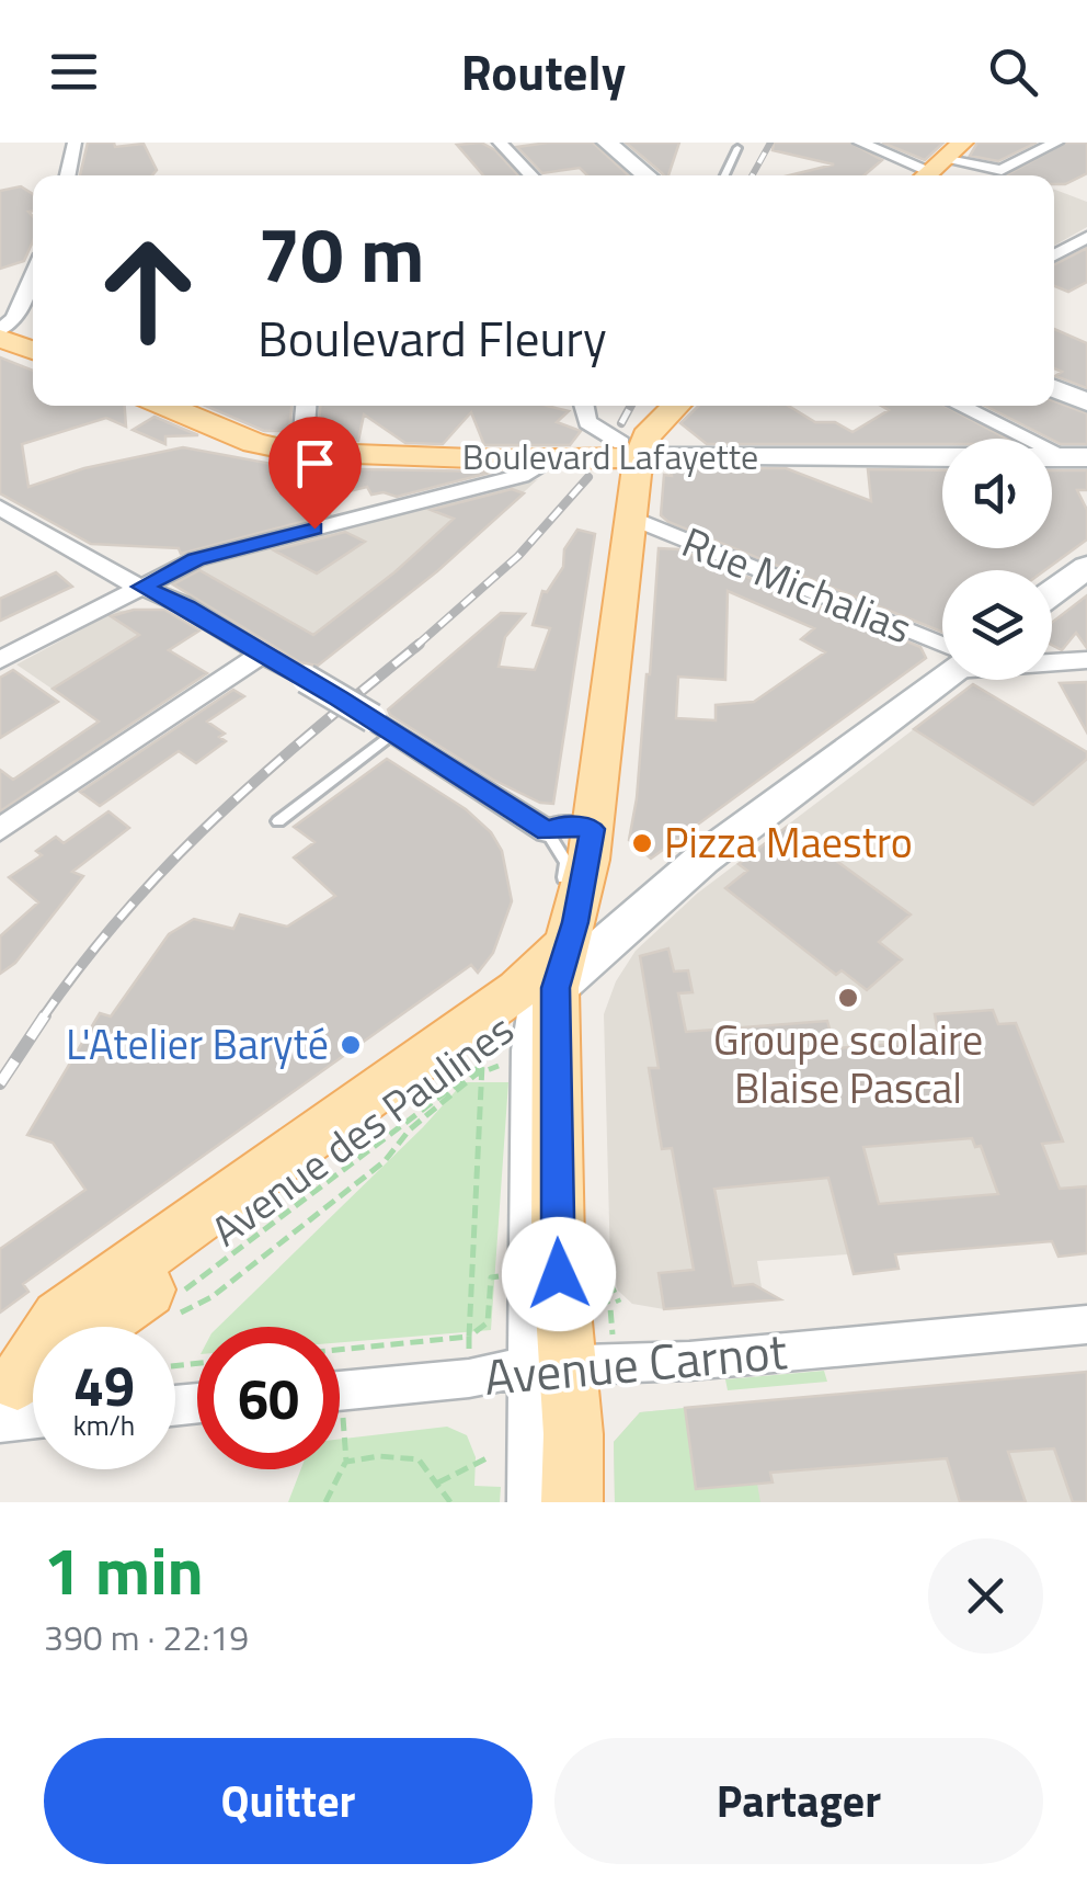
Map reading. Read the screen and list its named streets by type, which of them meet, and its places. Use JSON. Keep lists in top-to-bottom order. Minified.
{"streets":{"main road":["Boulevard Lafayette","Avenue des Paulines"],"street":["Rue Michalias","Avenue Carnot"]},"places":["Pizza Maestro","Groupe scolaire Blaise Pascal","L'Atelier Baryté"],"page":{"header":"Routely","turn":["70 m","Boulevard Fleury"],"speed":"49 km/h","limit":"60","heading":["1 min","390 m · 22:19"],"buttons":["Quitter","Partager"]}}
